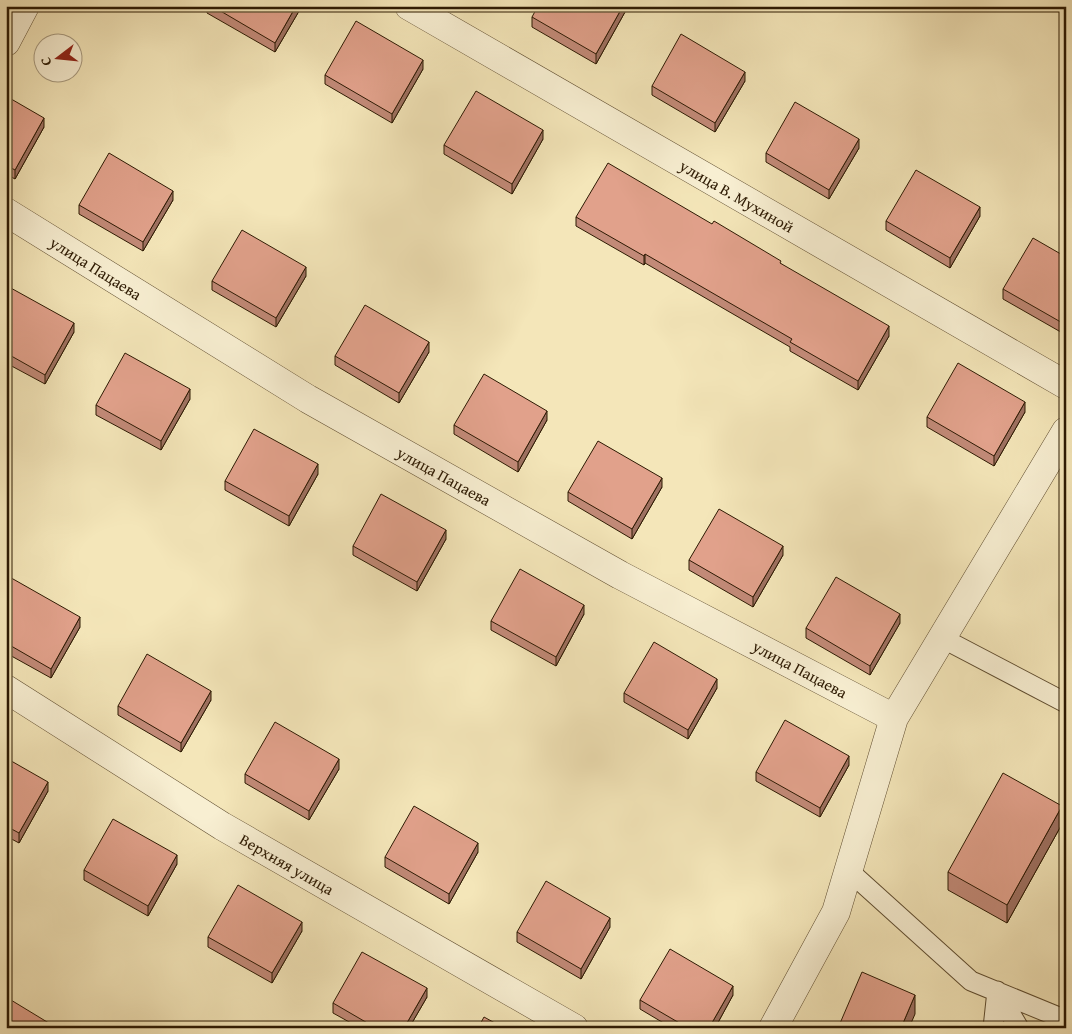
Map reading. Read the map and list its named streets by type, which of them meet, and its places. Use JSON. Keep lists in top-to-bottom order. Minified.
{"streets":{"street":["улица В. Мухиной","улица Пацаева","Верхняя улица"]},"north":"left"}
